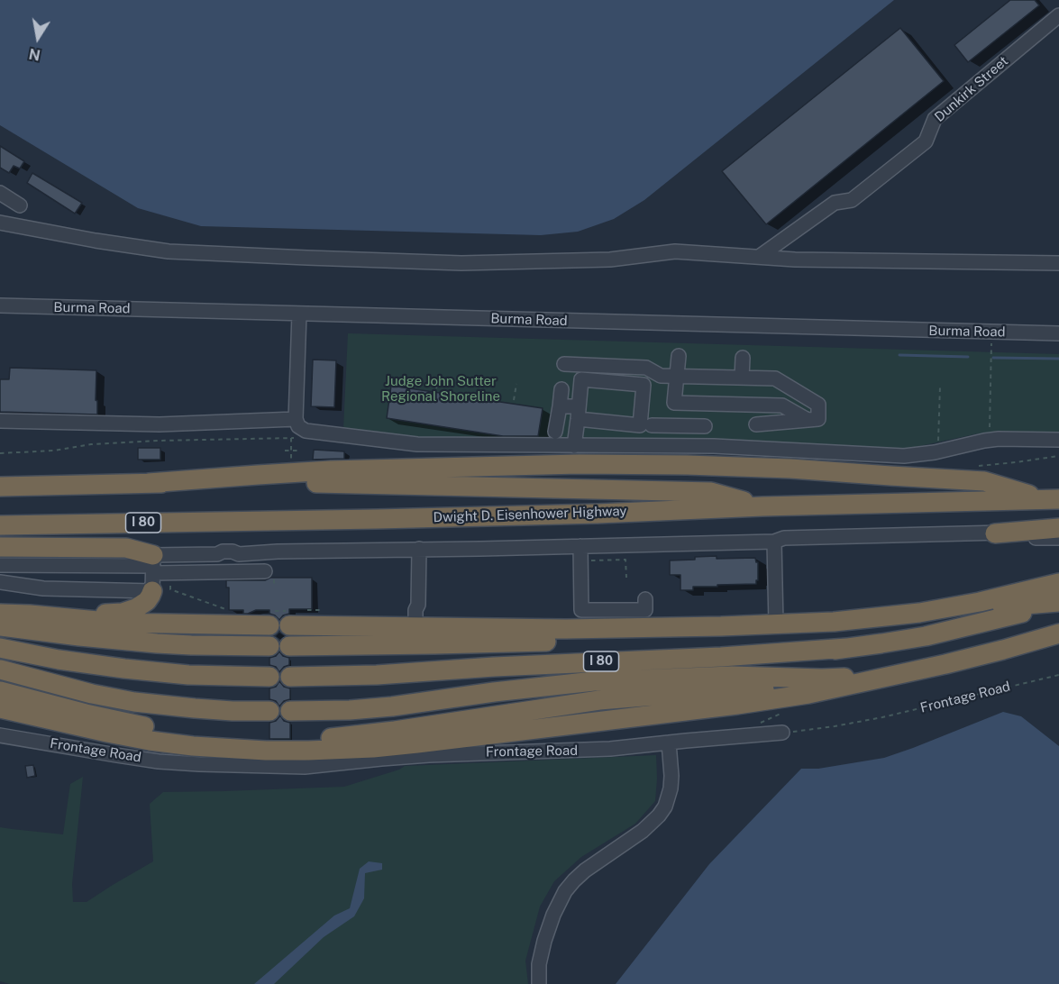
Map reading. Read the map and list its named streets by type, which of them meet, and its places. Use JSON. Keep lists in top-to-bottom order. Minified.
{"streets":{"highway":["Dwight D. Eisenhower Highway","I 80"],"street":["Dunkirk Street","Burma Road","Frontage Road"]},"parks":["Judge John Sutter Regional Shoreline"],"north":"bottom"}
